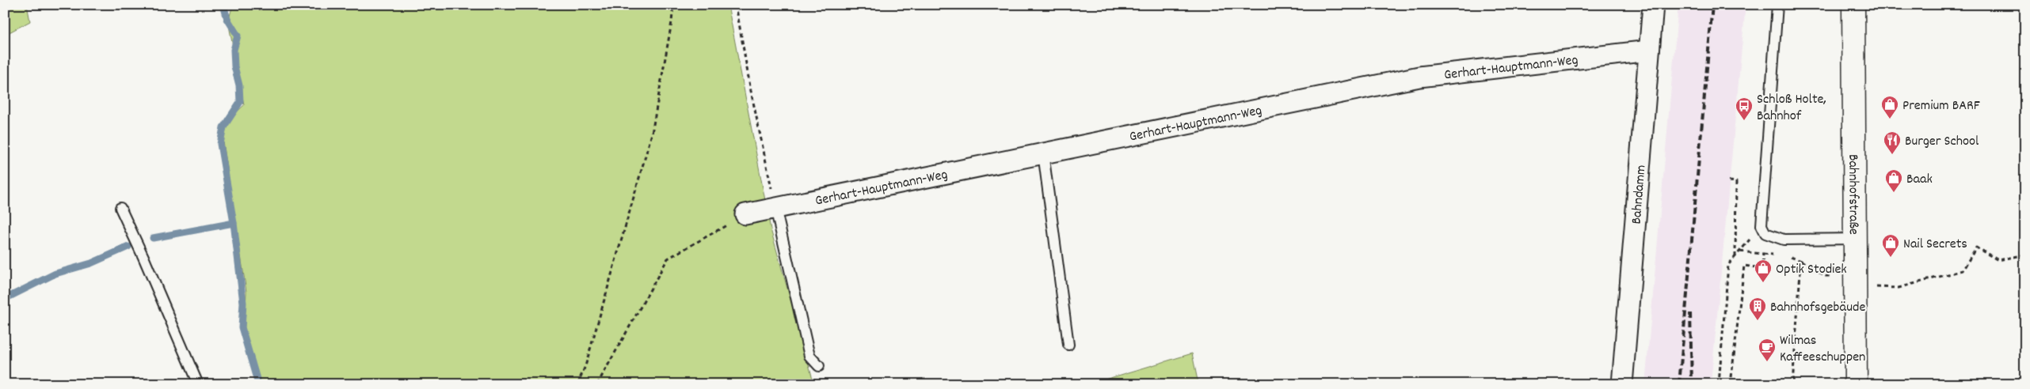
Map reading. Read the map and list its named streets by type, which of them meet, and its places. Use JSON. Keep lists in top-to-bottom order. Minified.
{"streets":{"street":["Gerhart-Hauptmann-Weg","Bahndamm","Bahnhofstraße"]},"crossings":[["Gerhart-Hauptmann-Weg","Bahndamm"]],"places":{"shop":["Premium BARF","Baak","Nail Secrets","Optik Stodiek"],"bus stop":["Schloß Holte, Bahnhof"],"restaurant":["Burger School"],"building":["Bahnhofsgebäude"],"cafe":["Wilmas Kaffeeschuppen"]}}
